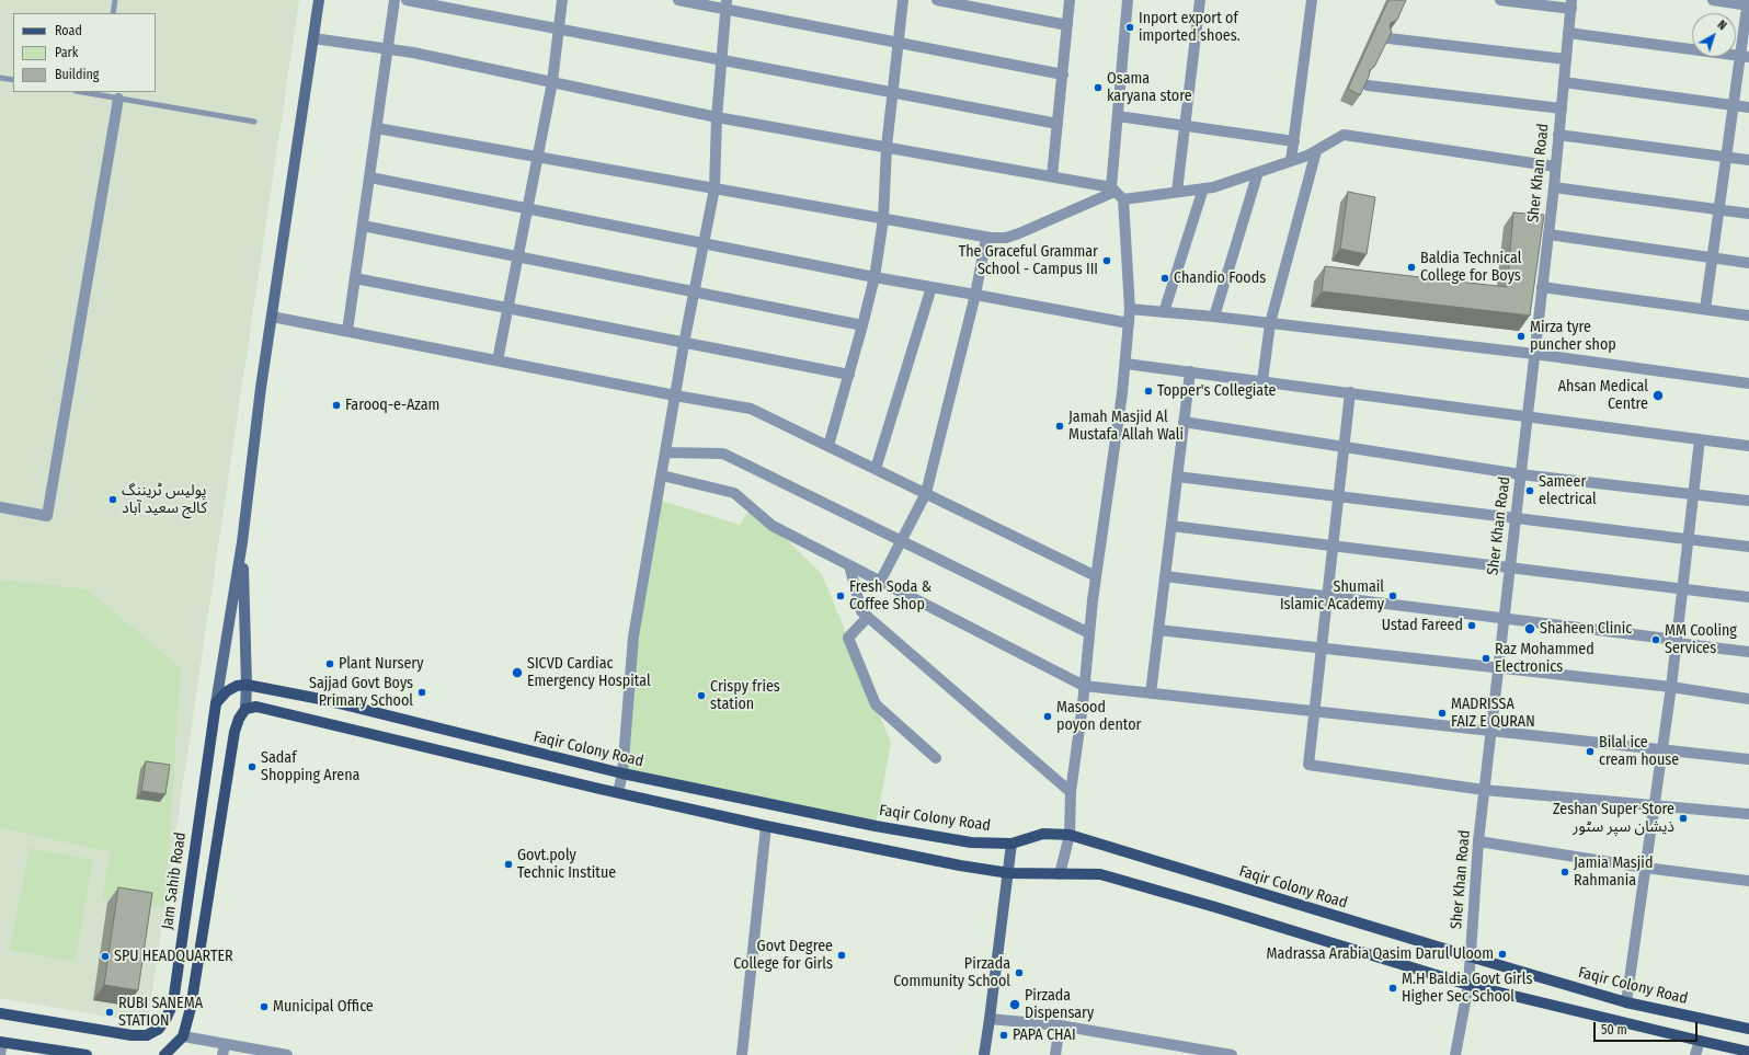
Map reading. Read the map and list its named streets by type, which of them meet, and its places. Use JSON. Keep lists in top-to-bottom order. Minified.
{"streets":{"main road":["Faqir Colony Road","Jam Sahib Road"],"street":["Sher Khan Road"]},"crossings":[["Sher Khan Road","Faqir Colony Road"]],"places":["Inport export of imported shoes.","Osama karyana store","The Graceful Grammar School - Campus III","Baldia Technical College for Boys","Chandio Foods","Mirza tyre puncher shop","Topper's Collegiate","Ahsan Medical Centre","Farooq-e-Azam","Jamah Masjid Al Mustafa Allah Wali","Sameer electrical","پولیس ٹریننگ کالج سعید آباد","Fresh Soda & Coffee Shop","Shumail Islamic Academy","Ustad Fareed","Shaheen Clinic","MM Cooling Services","Raz Mohammed Electronics","Plant Nursery","SICVD Cardiac Emergency Hospital","Sajjad Govt Boys Primary School","Crispy fries station","MADRISSA FAIZ E QURAN","Masood poyon dentor","Bilal ice cream house","Sadaf Shopping Arena","Zeshan Super Store ذیشان سپر سٹور","Govt.poly Technic Institue","Jamia Masjid Rahmania","Madrassa Arabia Qasim Darul Uloom","Govt Degree College for Girls","SPU HEADQUARTER","Pirzada Community School","M.H Baldia Govt Girls Higher Sec School","Pirzada Dispensary","Municipal Office","RUBI SANEMA STATION","PAPA CHAI"],"legend":["Road","Park","Building"],"scale_bar":"50 m","north":"top right"}
